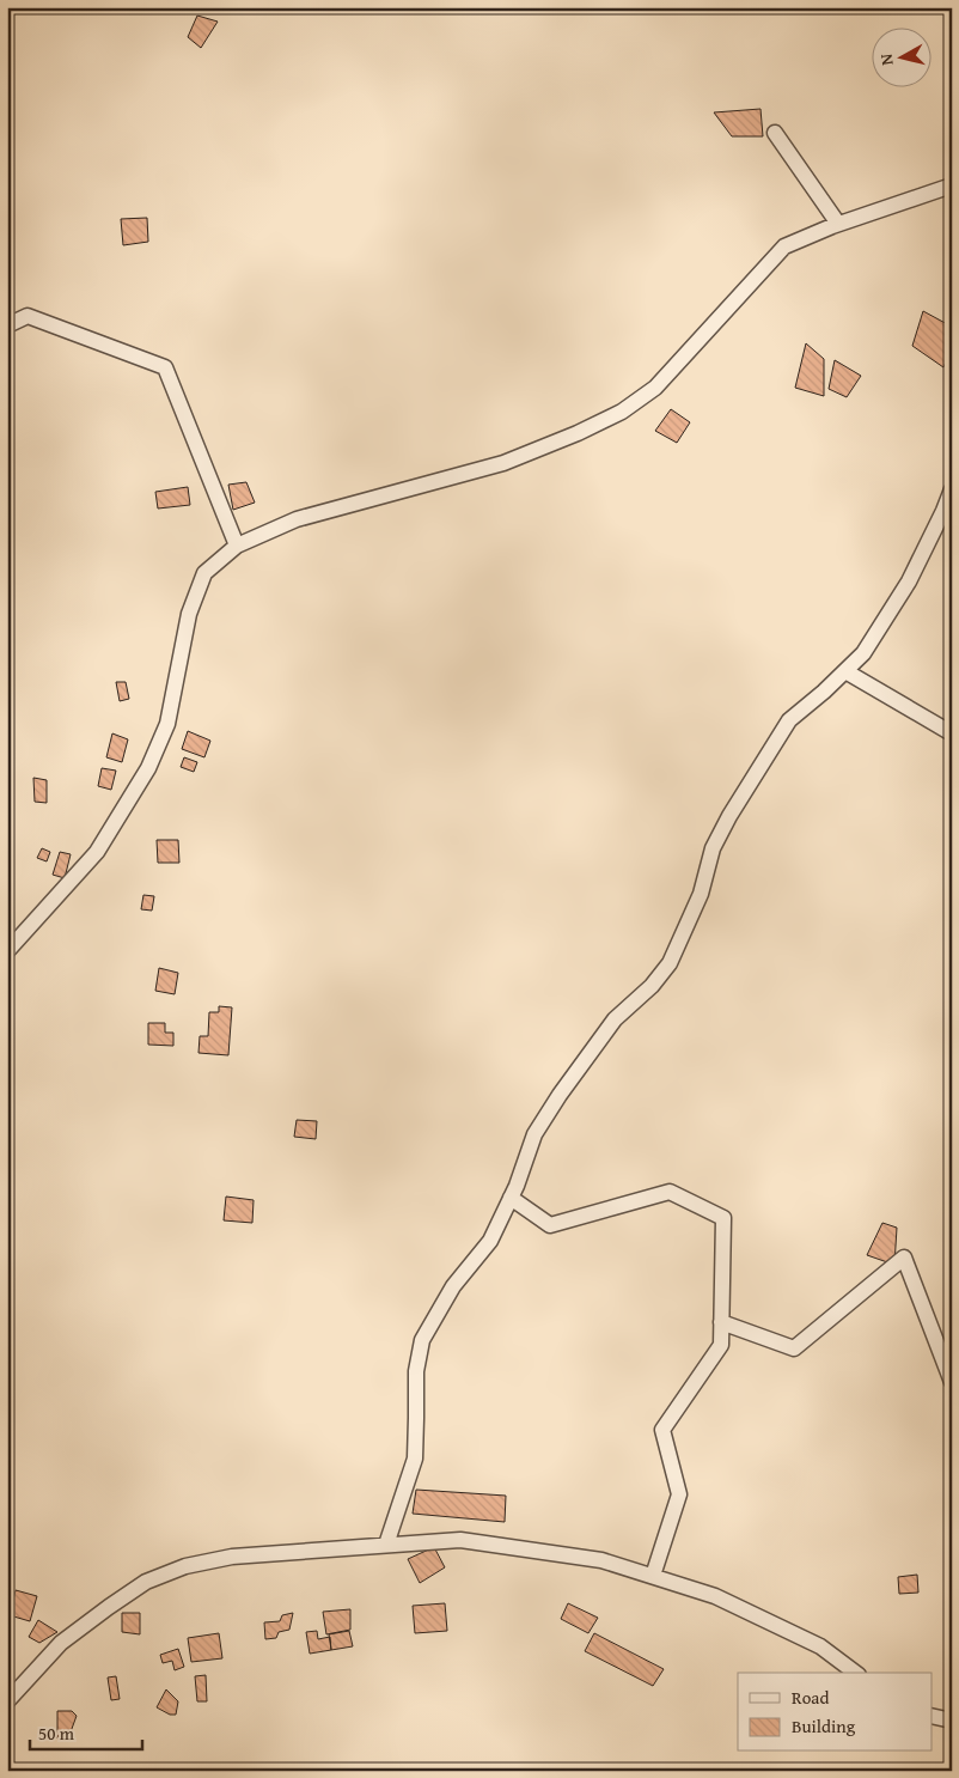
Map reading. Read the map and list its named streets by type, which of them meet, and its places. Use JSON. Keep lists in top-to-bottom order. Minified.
{"legend":["Road","Building"],"scale_bar":"50 m","north":"left"}
